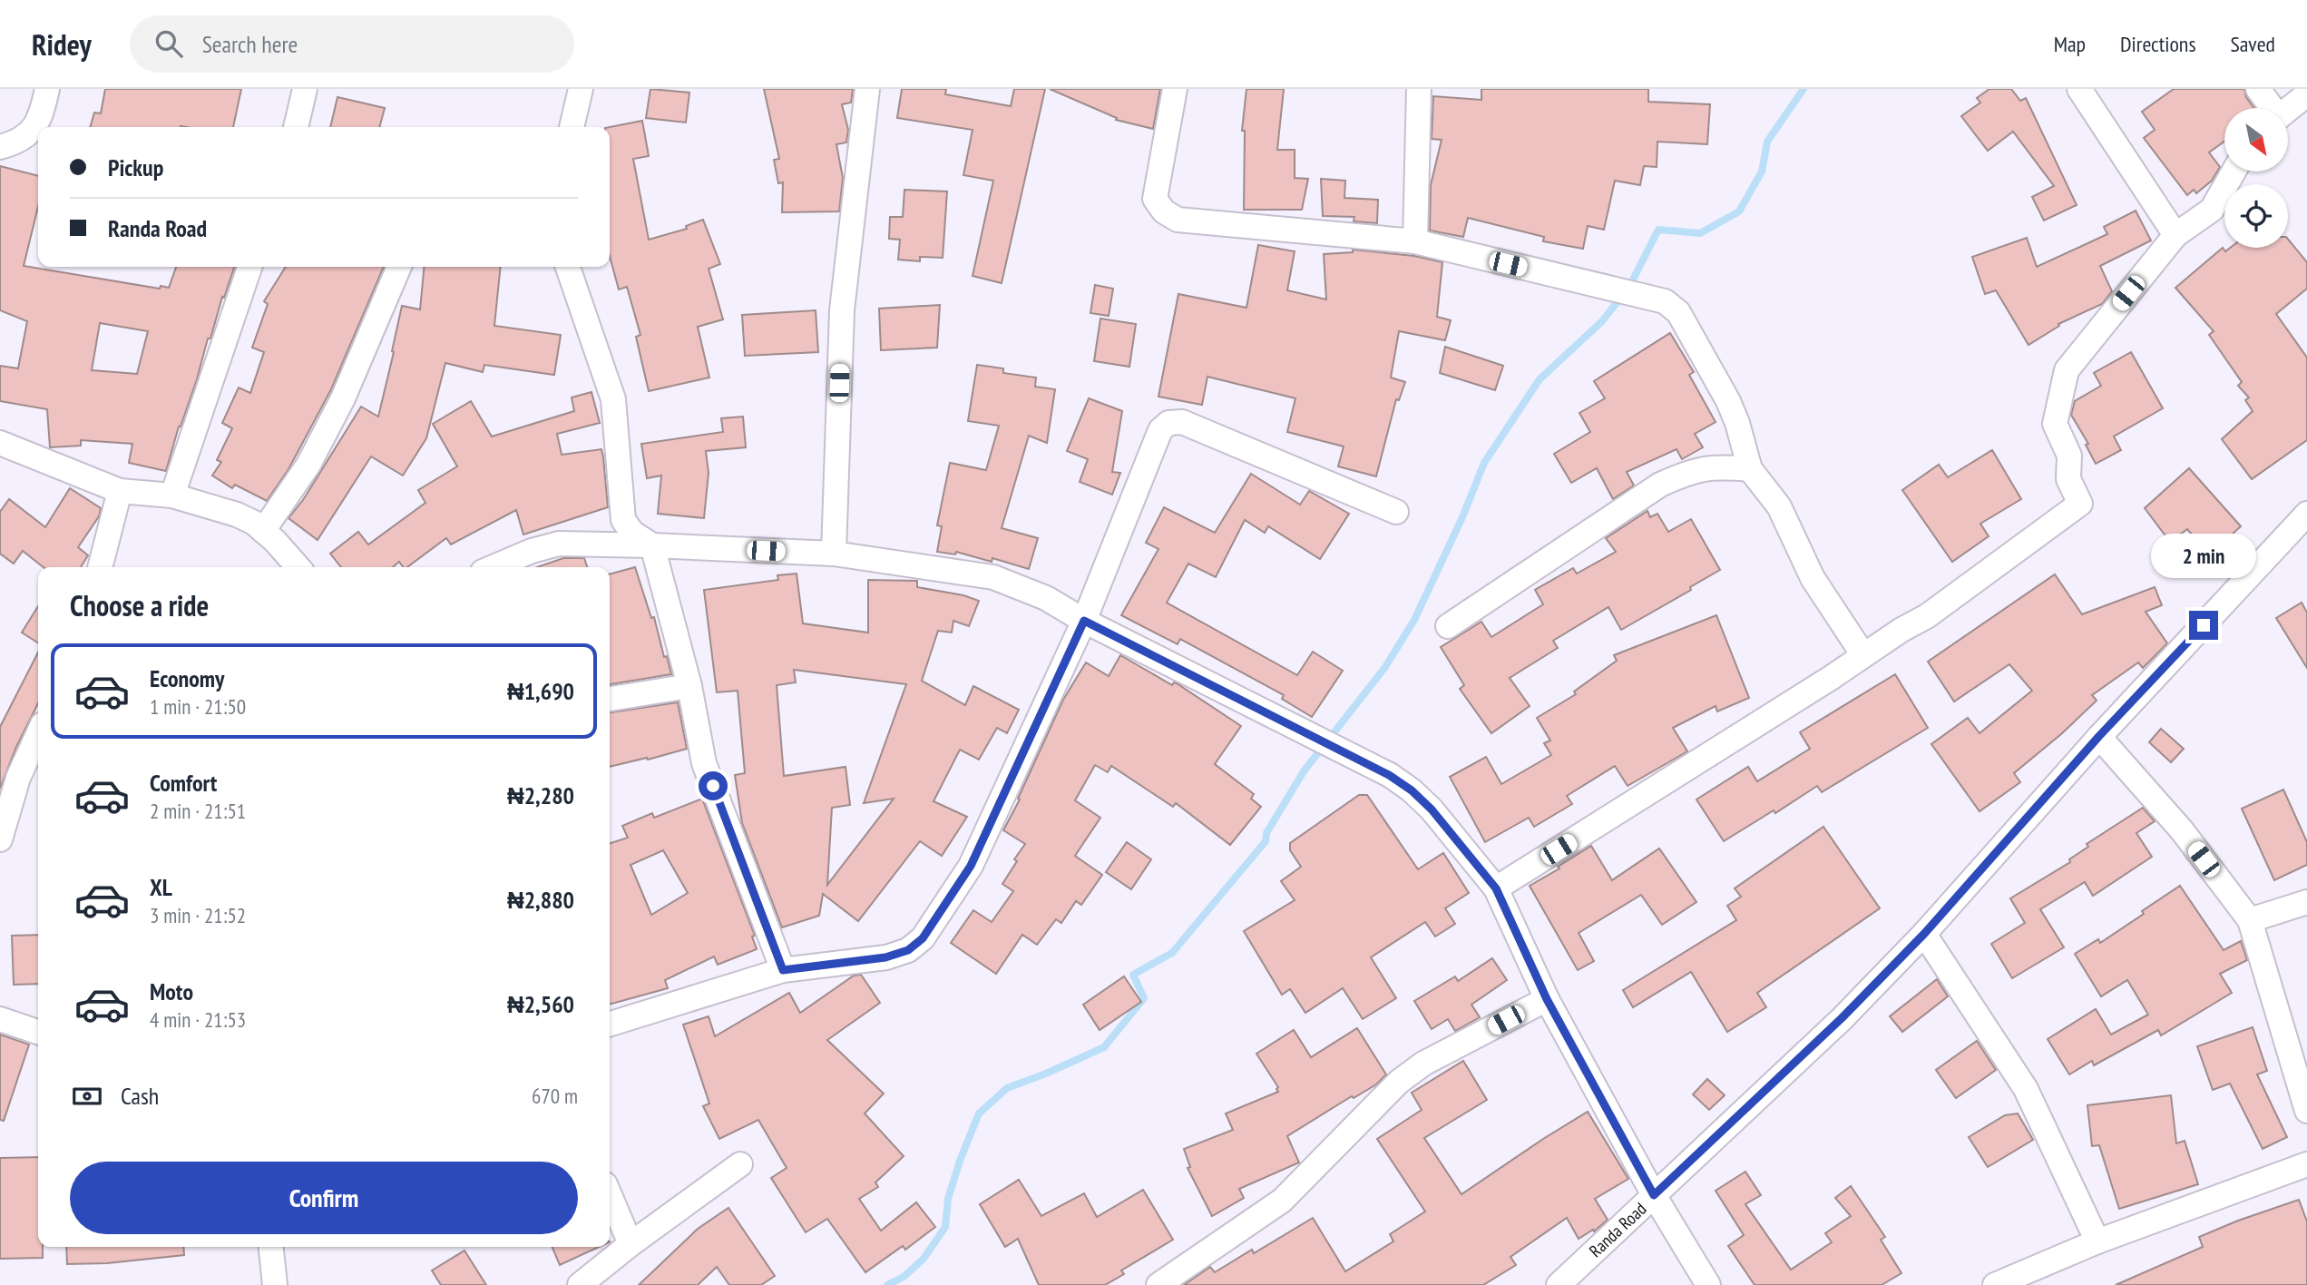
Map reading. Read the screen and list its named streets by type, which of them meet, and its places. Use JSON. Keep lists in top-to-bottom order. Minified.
{"streets":{"street":["Randa Road"]},"north":"bottom right","page":{"header":"Ridey","search":"Search here","nav":["Map","Directions","Saved"],"banner":["Pickup","Randa Road"],"bubble":"2 min","heading":"Choose a ride","list":[{"name":"Economy","note":"1 min · 21:50","value":"₦1,690"},{"name":"Comfort","note":"2 min · 21:51","value":"₦2,280"},{"name":"XL","note":"3 min · 21:52","value":"₦2,880"},{"name":"Moto","note":"4 min · 21:53","value":"₦2,560"}],"pay":["Cash","670 m"],"buttons":"Confirm"}}
